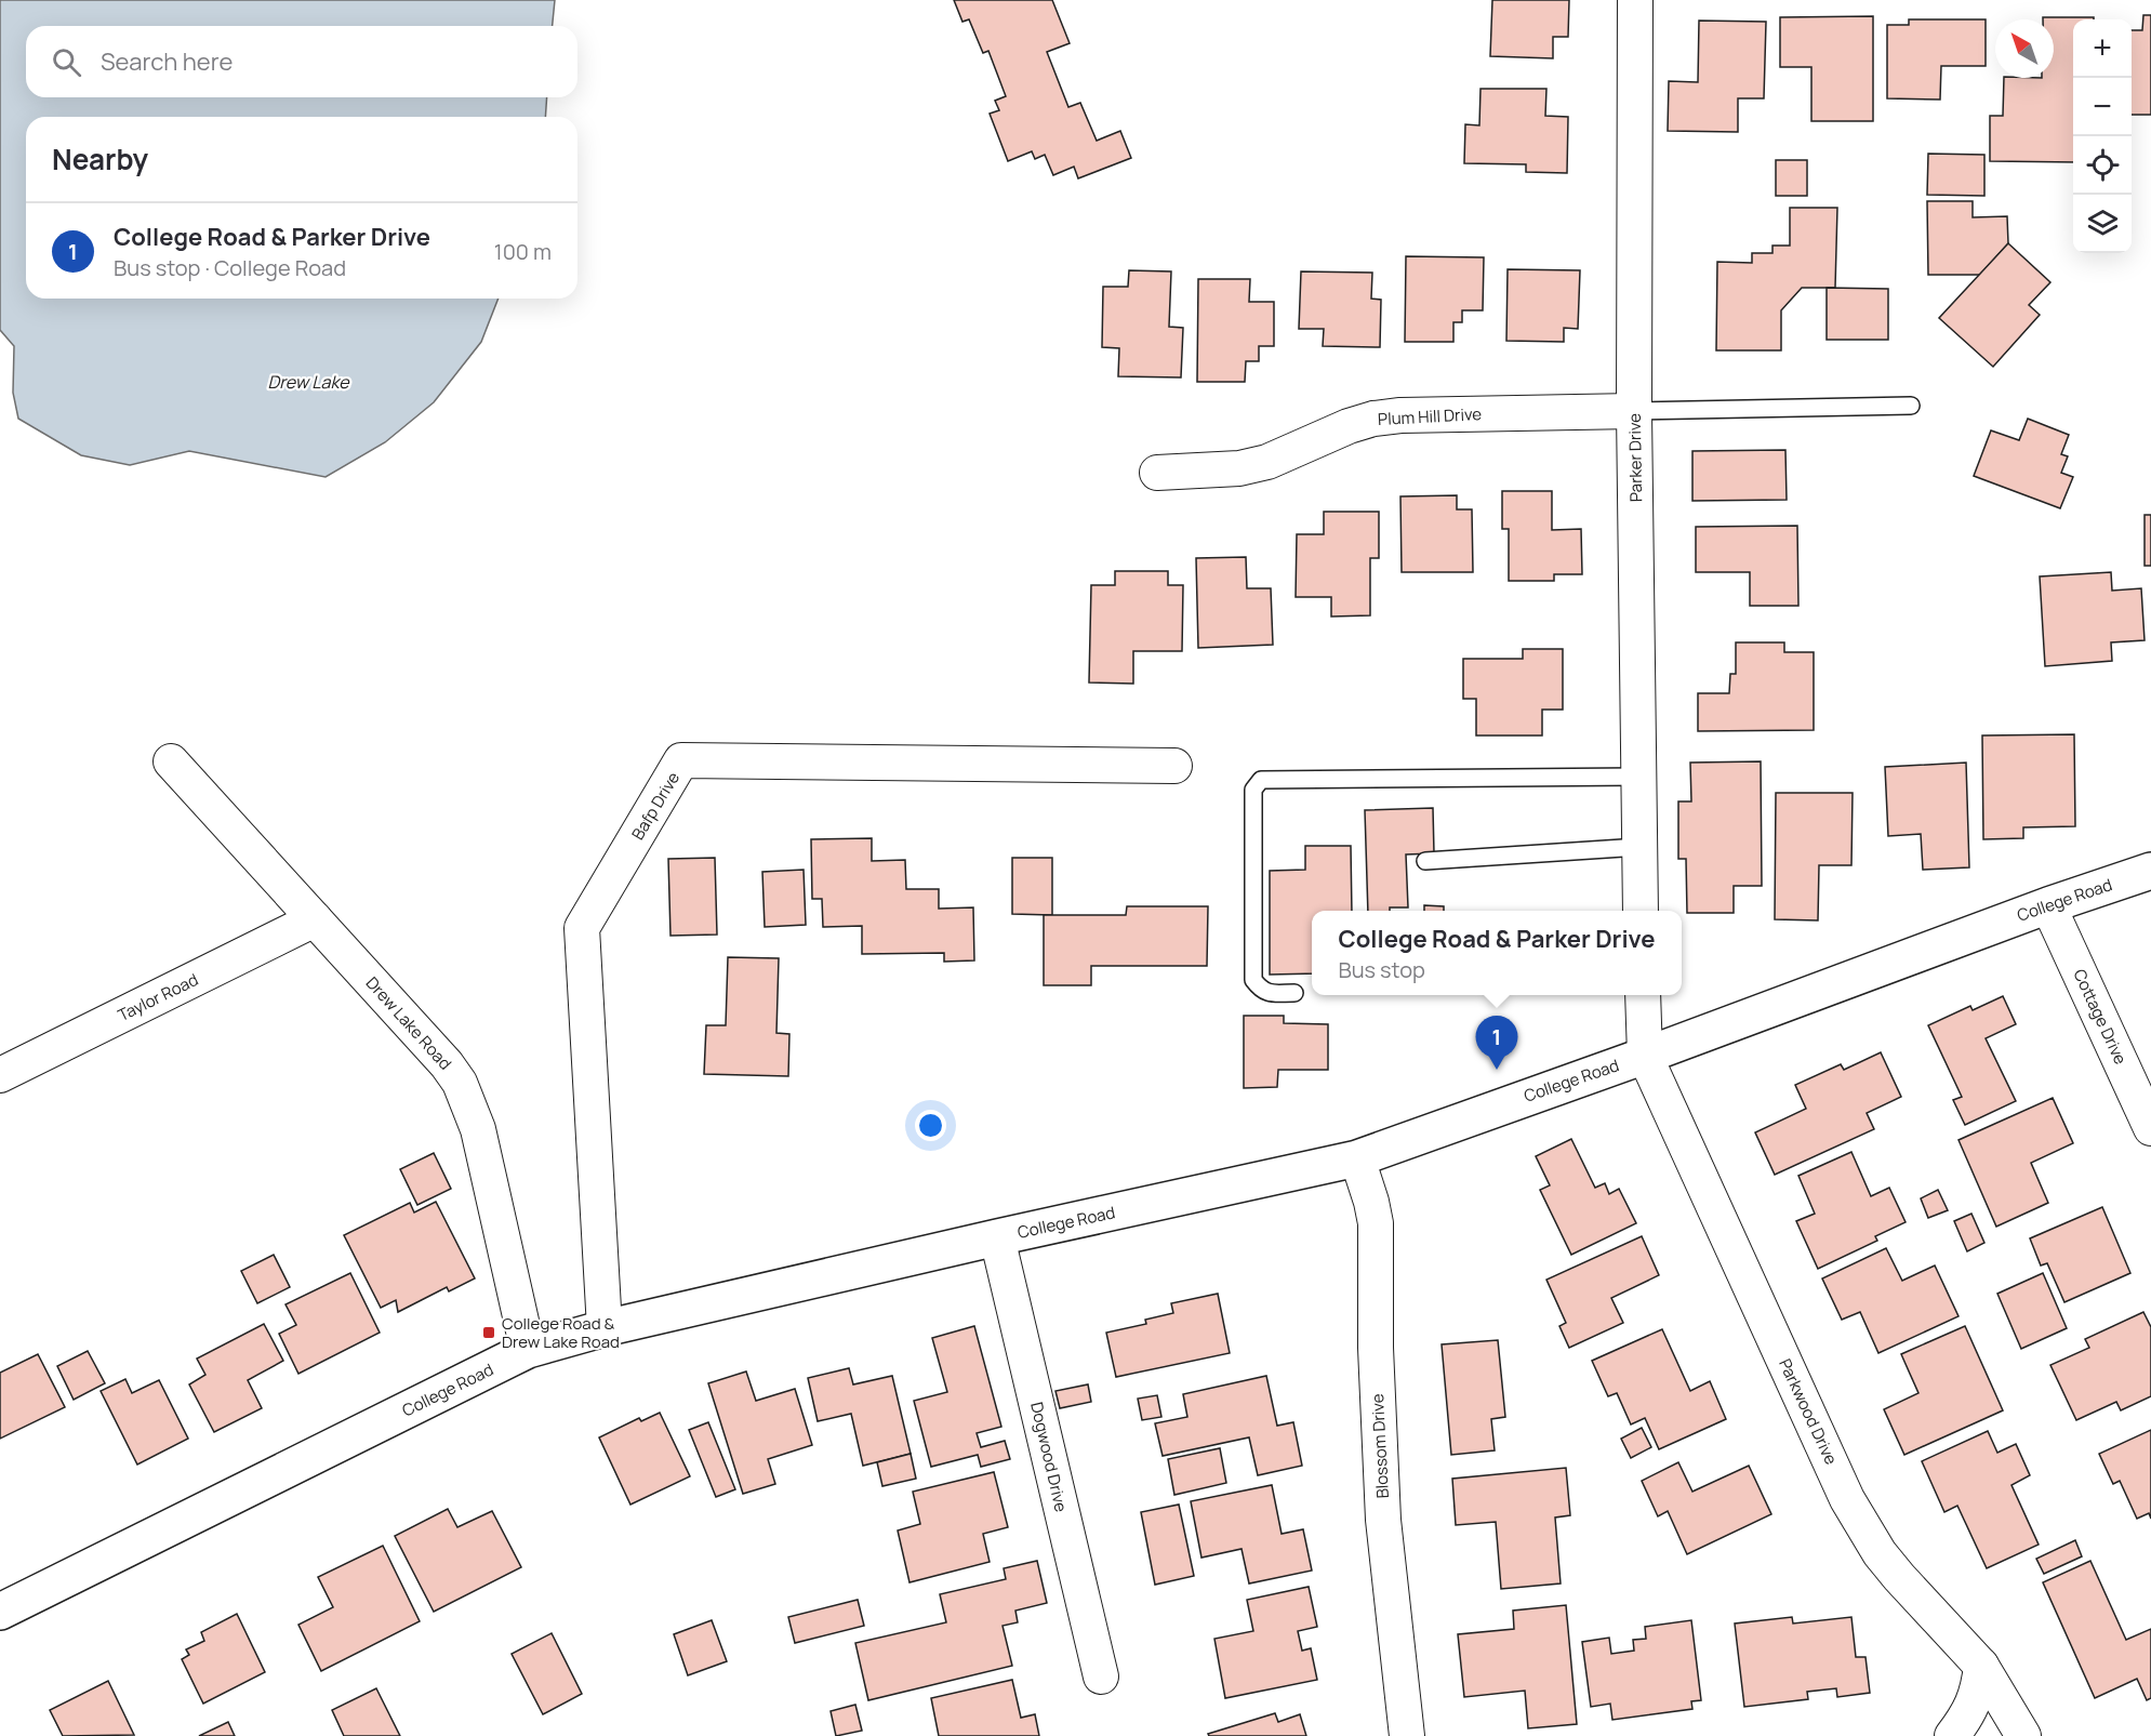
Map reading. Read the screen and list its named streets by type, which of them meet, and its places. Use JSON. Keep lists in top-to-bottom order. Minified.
{"streets":{"street":["Plum Hill Drive","Parker Drive","Bafp Drive","College Road","Taylor Road","Cottage Drive","Drew Lake Road","Parkwood Drive","Blossom Drive","Dogwood Drive"]},"crossings":[["Plum Hill Drive","Parker Drive"],["Bafp Drive","College Road"],["College Road","Cottage Drive"],["College Road","Drew Lake Road"],["College Road","Parkwood Drive"],["College Road","Blossom Drive"],["College Road","Dogwood Drive"],["Taylor Road","Drew Lake Road"]],"water":["Drew Lake"],"places":{"transit":["College Road & Drew Lake Road"]},"north":"top left","page":{"map_buttons":["+","−"],"search":"Search here","heading":"Nearby","list":[{"mark":"1","name":"College Road & Parker Drive","note":"Bus stop · College Road","value":"100 m"}],"popup":["College Road & Parker Drive","Bus stop"],"pins":"1"}}
